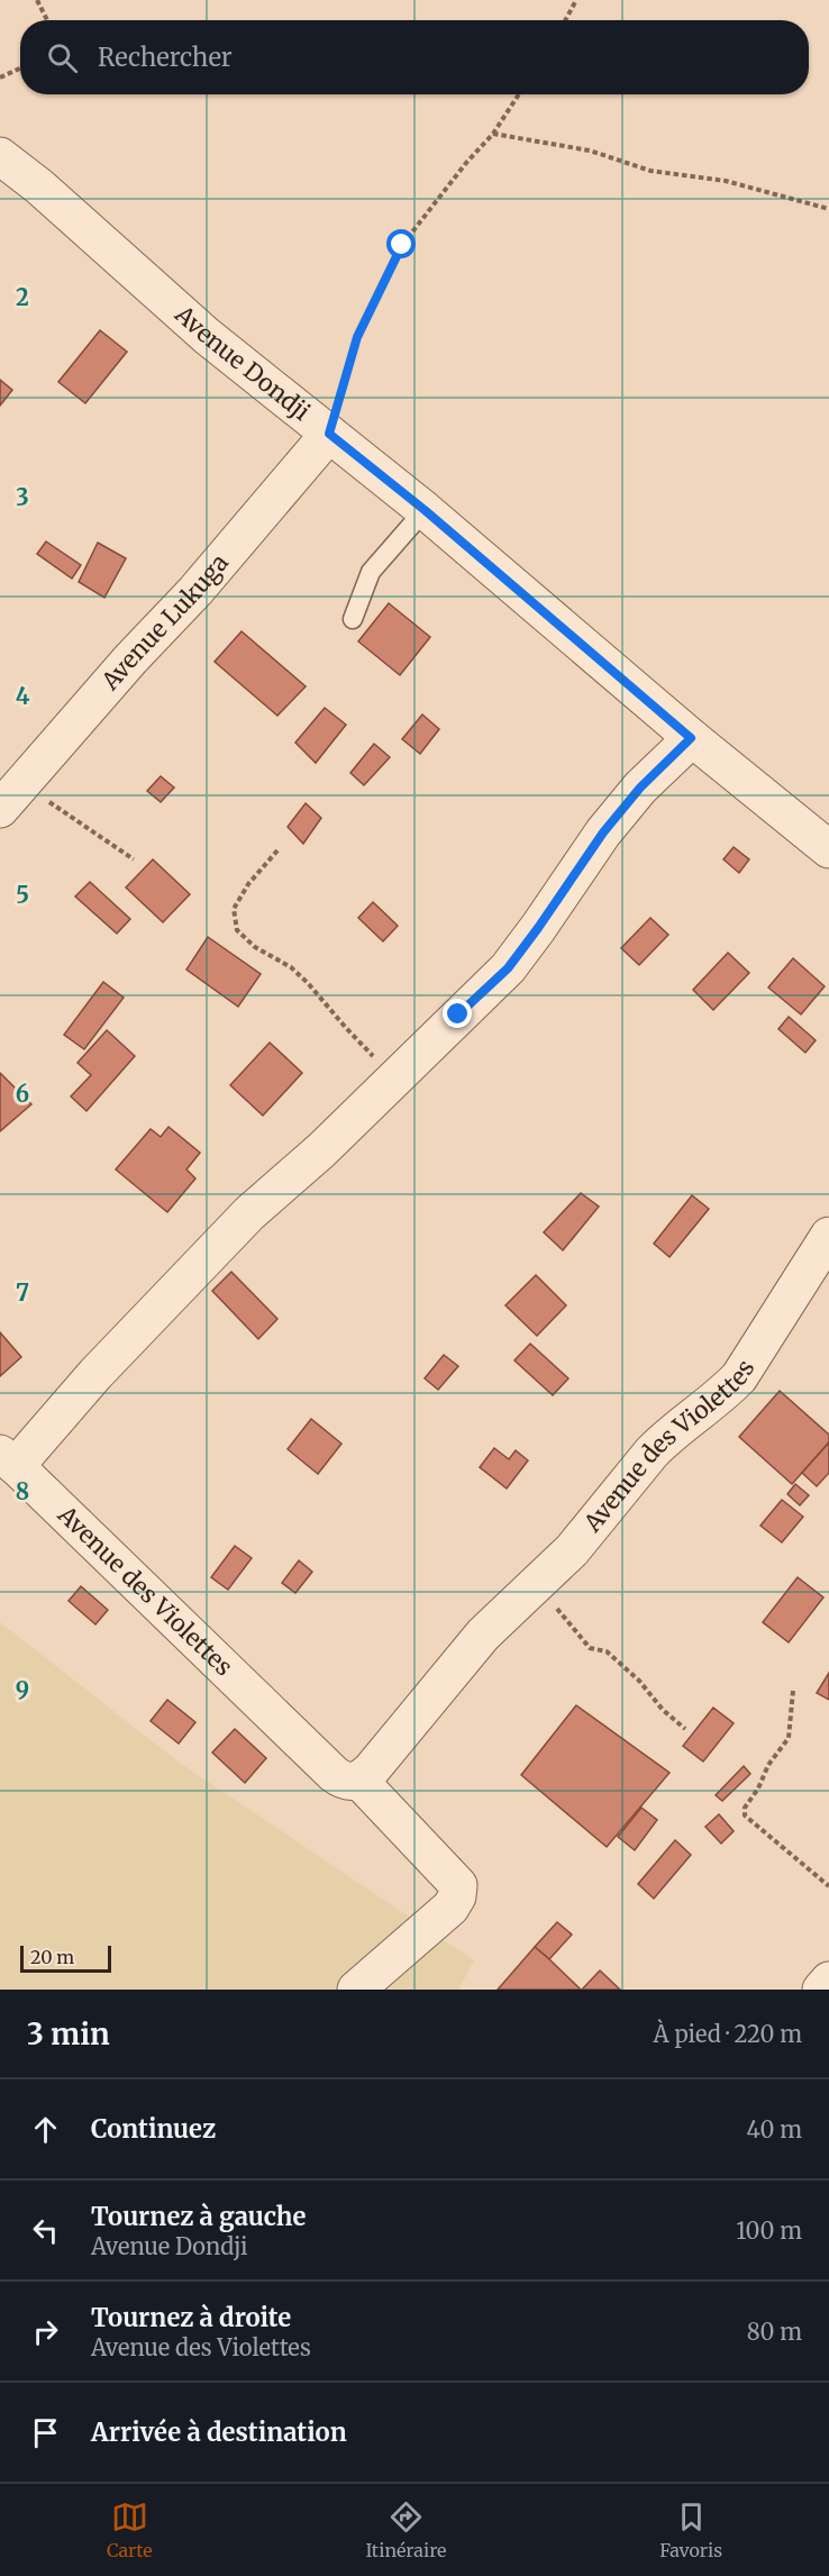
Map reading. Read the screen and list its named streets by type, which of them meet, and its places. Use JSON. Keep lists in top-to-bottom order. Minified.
{"streets":{"street":["Avenue Dondji","Avenue Lukuga","Avenue des Violettes"]},"crossings":[["Avenue Dondji","Avenue Lukuga"],["Avenue Dondji","Avenue des Violettes"]],"scale_bar":"20 m","page":{"search":"Rechercher","scale":"20 m","heading":["3 min","À pied · 220 m"],"list":[["Continuez","40 m"],["Tournez à gauche","Avenue Dondji","100 m"],["Tournez à droite","Avenue des Violettes","80 m"],"Arrivée à destination"],"nav":["Carte","Itinéraire","Favoris"]},"grid":{"rows":["2","3","4","5","6","7","8","9"]}}
